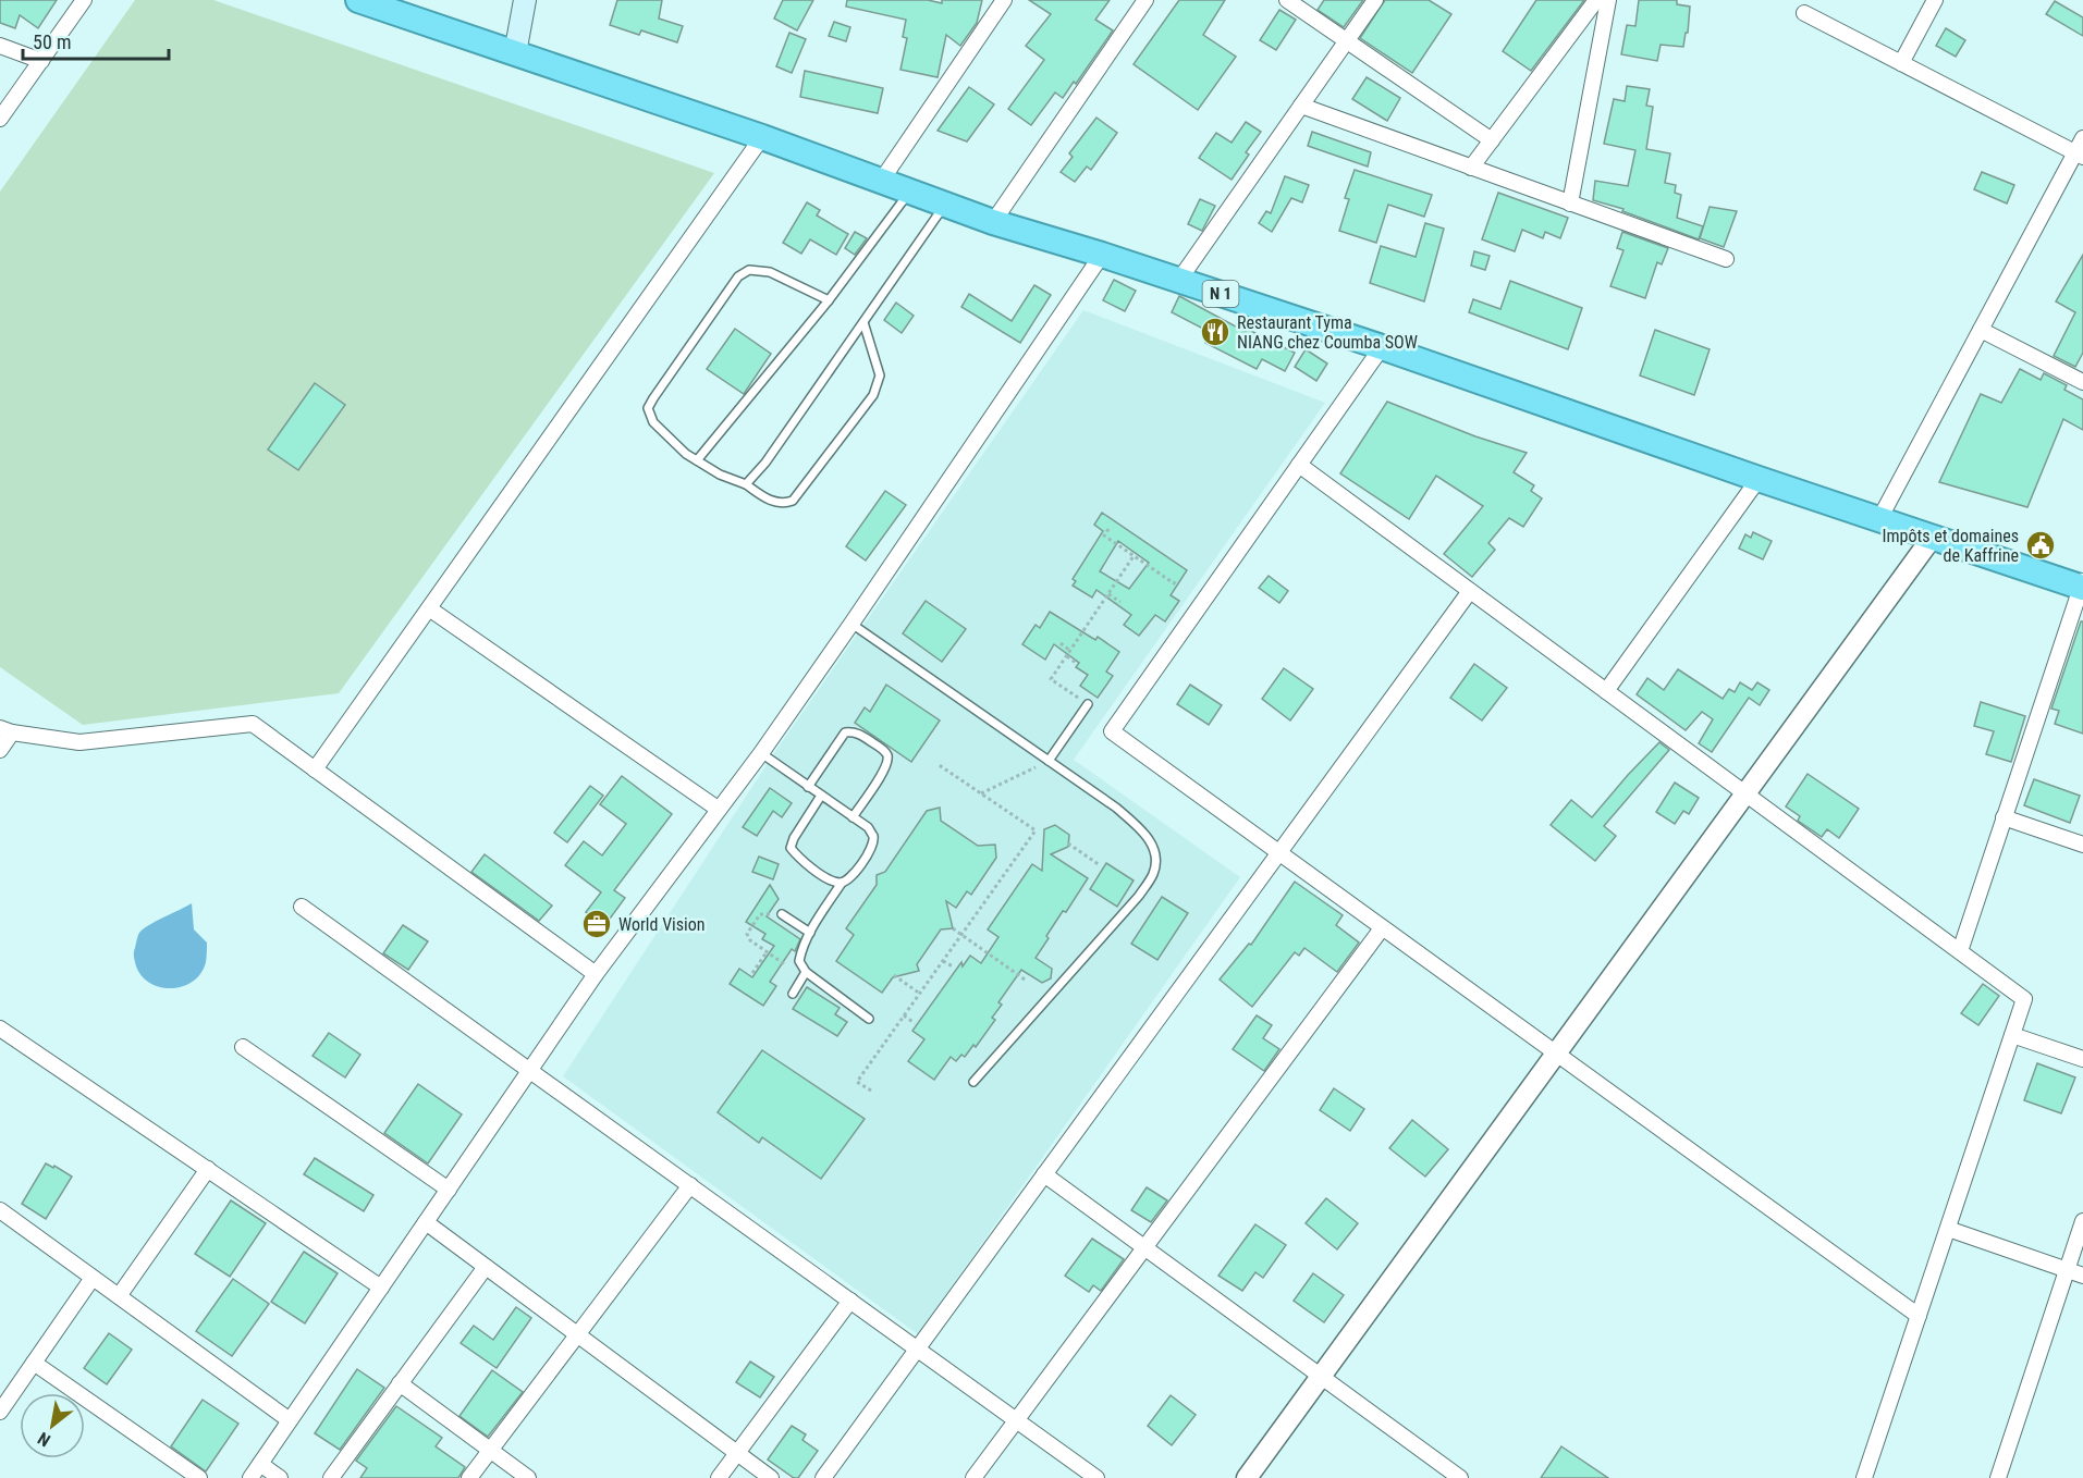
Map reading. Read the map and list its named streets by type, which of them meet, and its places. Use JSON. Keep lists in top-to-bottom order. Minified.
{"streets":{"highway":["N 1"]},"places":{"restaurant":["Restaurant Tyma NIANG chez Coumba SOW"],"public building":["Impôts et domaines de Kaffrine"],"office":["World Vision"]},"scale_bar":"50 m","north":"bottom left"}
